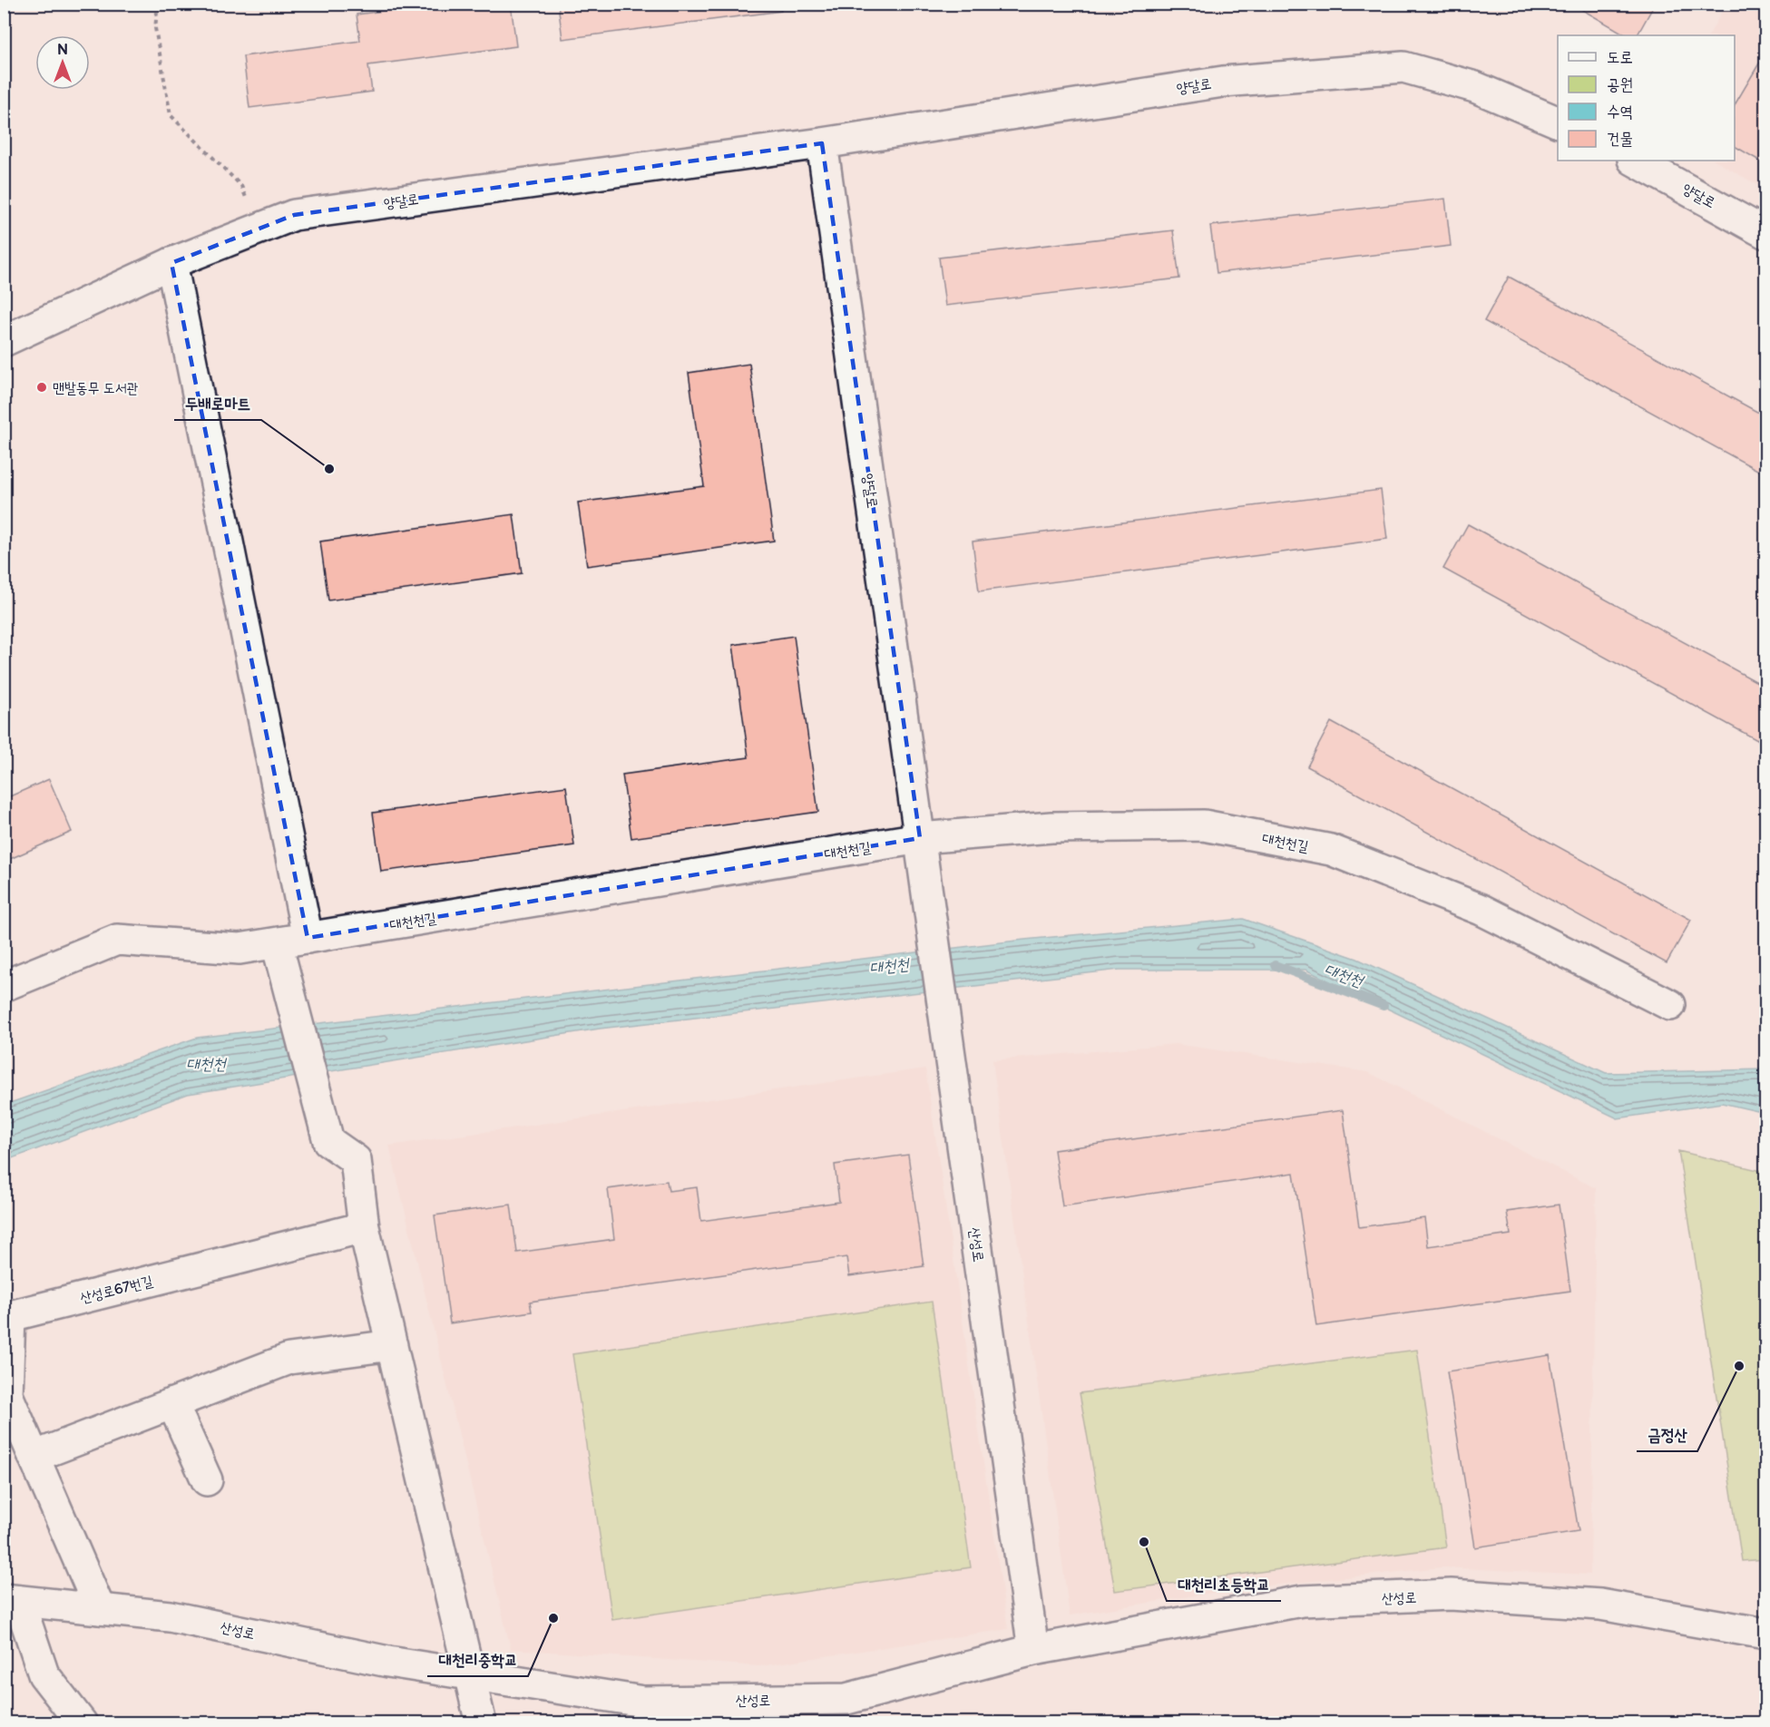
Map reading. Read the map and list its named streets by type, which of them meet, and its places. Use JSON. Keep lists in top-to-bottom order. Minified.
{"streets":{"street":["양달로","대천천길","산성로","산성로67번길"]},"crossings":[["양달로","대천천길"],["양달로","산성로"],["대천천길","산성로"],["산성로","산성로67번길"]],"water":["대천천"],"places":["맨발동무 도서관","두배로마트","금정산","대천리초등학교","대천리중학교"],"legend":["도로","공원","수역","건물"],"north":"top"}
